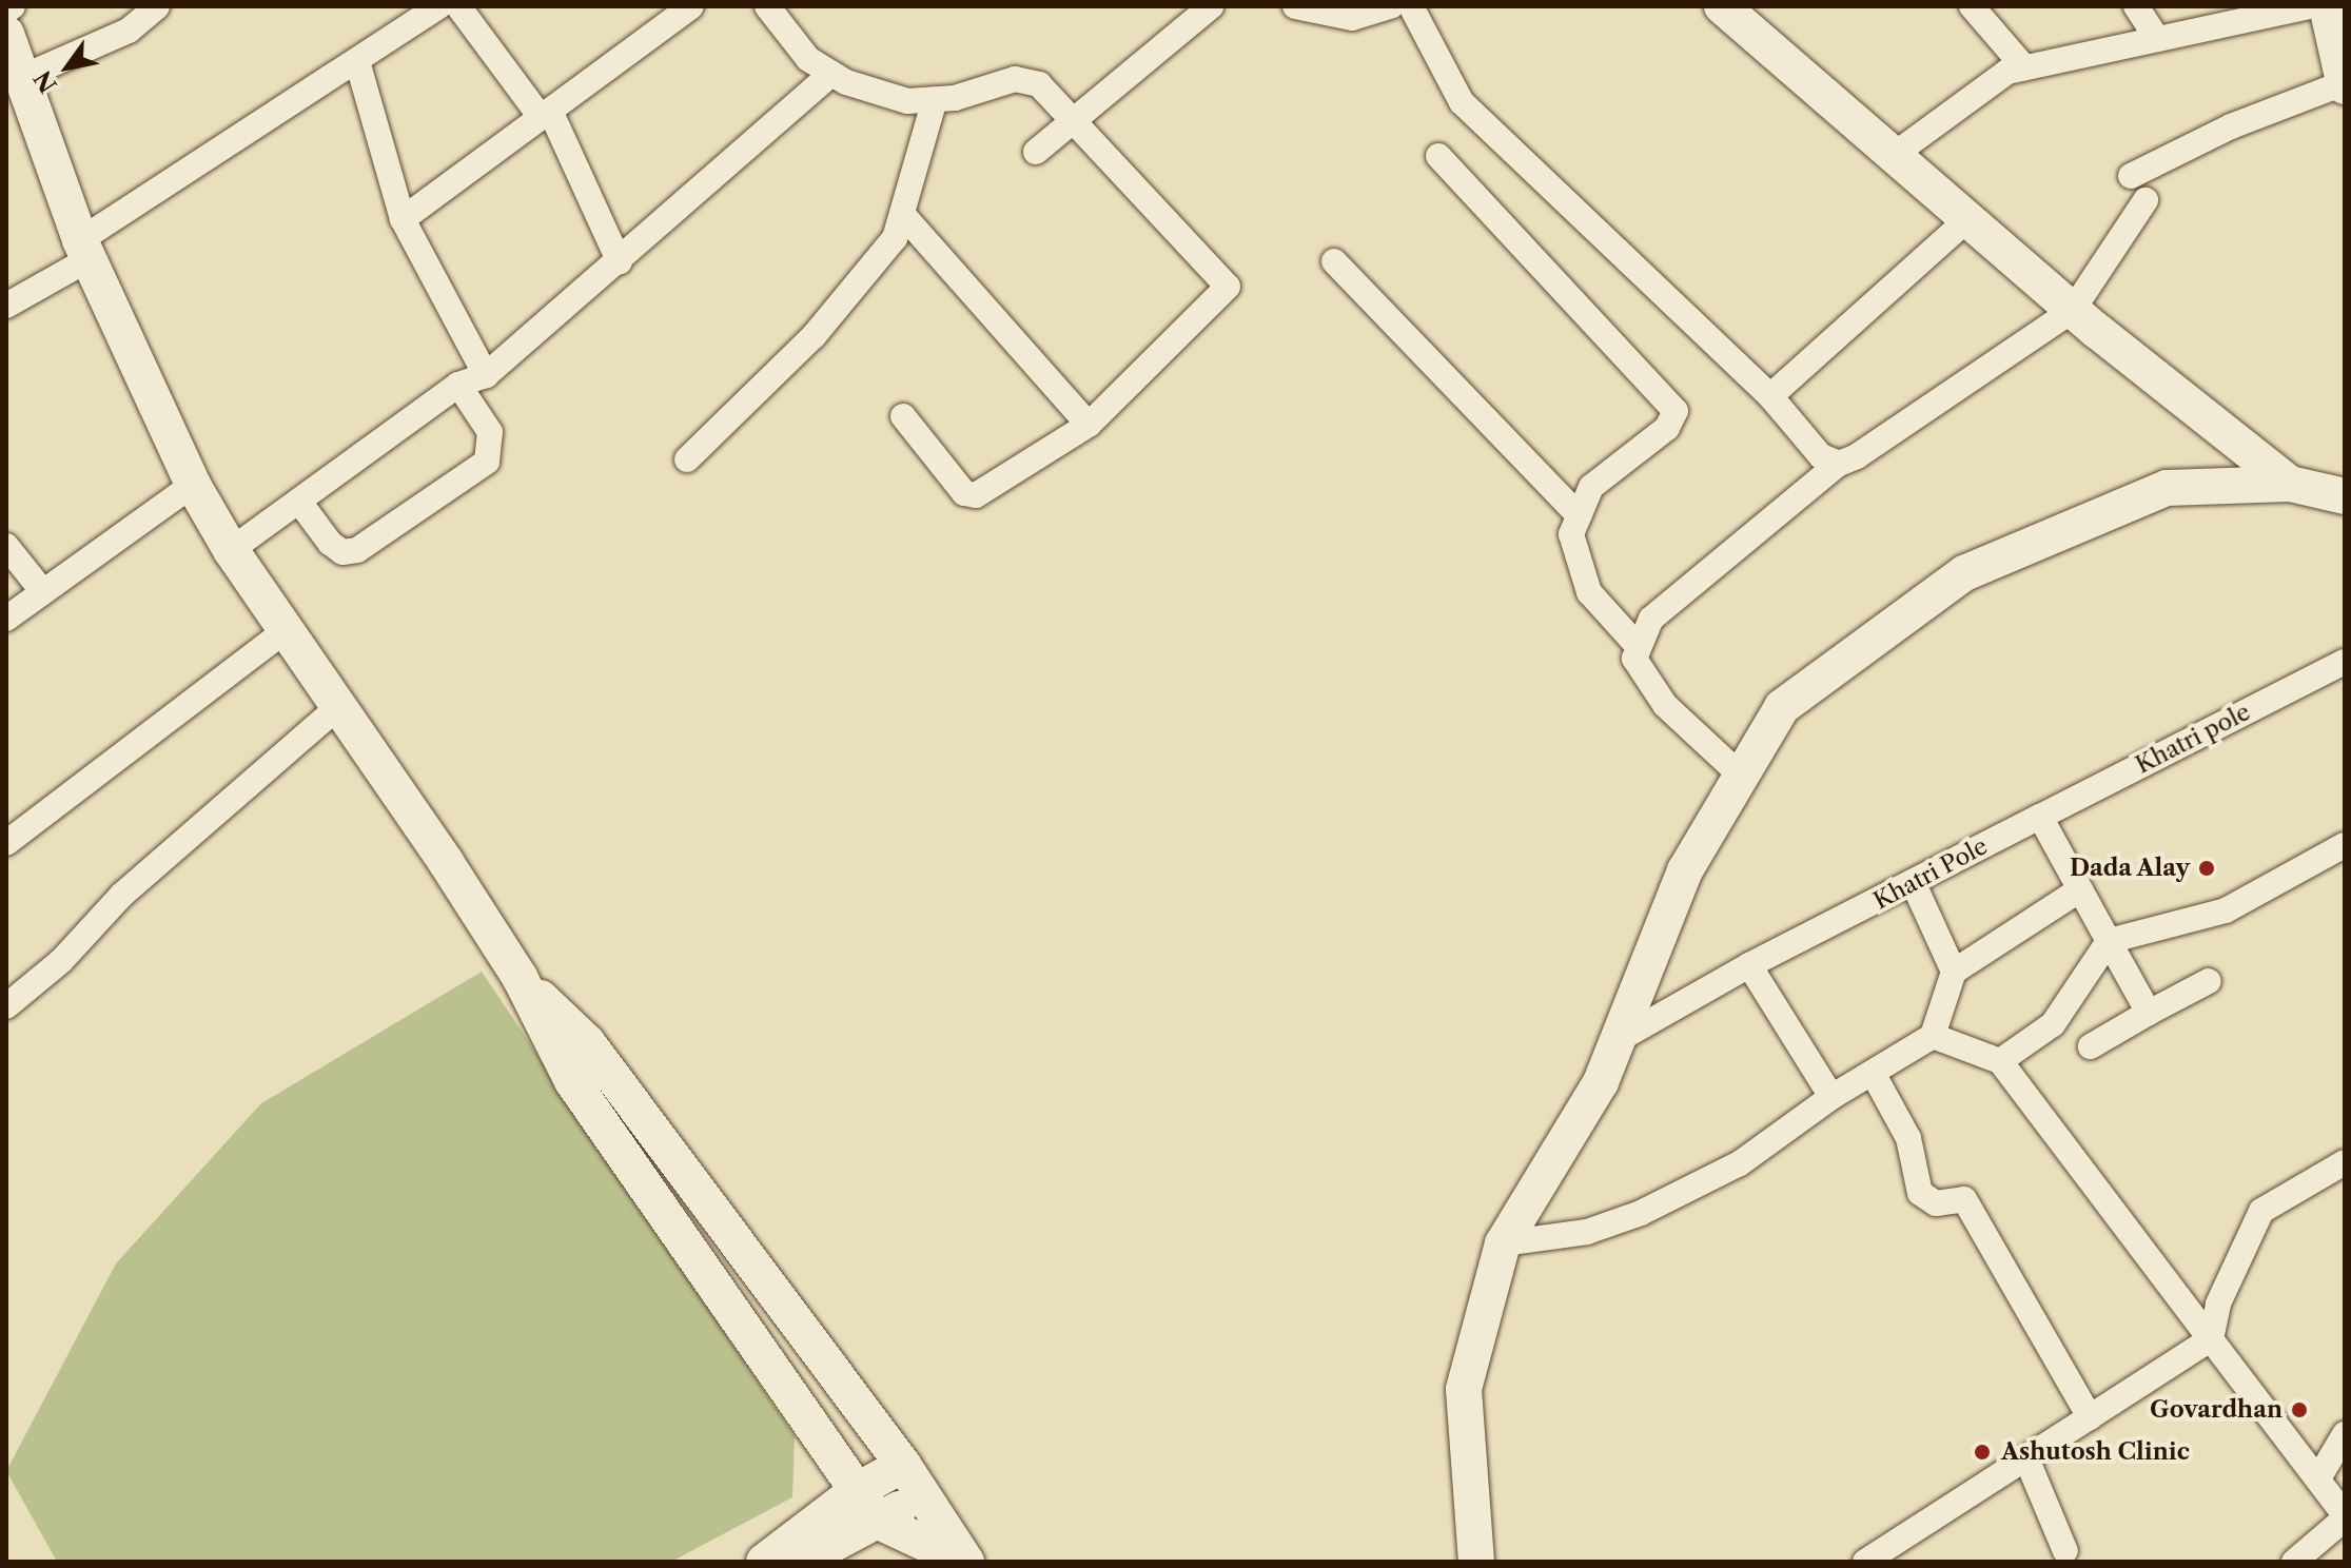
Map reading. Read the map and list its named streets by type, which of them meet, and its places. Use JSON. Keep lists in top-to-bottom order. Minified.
{"streets":{"street":["Khatri pole","Khatri Pole"]},"crossings":[["Khatri pole","Khatri Pole"]],"places":["Dada Alay","Govardhan","Ashutosh Clinic"],"north":"bottom left"}
